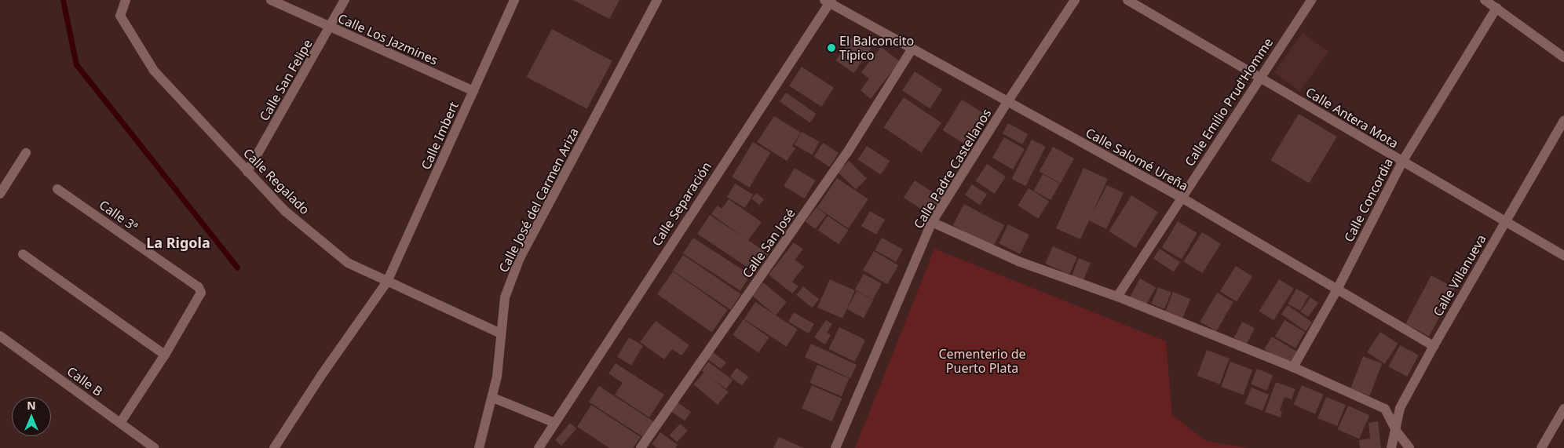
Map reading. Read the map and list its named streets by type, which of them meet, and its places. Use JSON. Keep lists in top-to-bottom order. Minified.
{"streets":{"street":["Calle Los Jazmines","Calle San Felipe","Calle Emilio Prud'Homme","Calle Antera Mota","Calle Imbert","Calle Salomé Ureña","Calle Padre Castellanos","Calle Regalado","Calle José del Carmen Ariza","Calle Concordia","Calle Separación","Calle 3ª","Calle San José","Calle Villanueva","Calle B"]},"crossings":[["Calle Los Jazmines","Calle San Felipe"],["Calle Los Jazmines","Calle Imbert"],["Calle San Felipe","Calle Regalado"],["Calle Emilio Prud'Homme","Calle Antera Mota"],["Calle Emilio Prud'Homme","Calle Salomé Ureña"],["Calle Antera Mota","Calle Concordia"],["Calle Antera Mota","Calle Villanueva"],["Calle Imbert","Calle Regalado"],["Calle Salomé Ureña","Calle Padre Castellanos"],["Calle Salomé Ureña","Calle Concordia"],["Calle Salomé Ureña","Calle Separación"],["Calle Salomé Ureña","Calle San José"],["Calle Salomé Ureña","Calle Villanueva"],["Calle Regalado","Calle José del Carmen Ariza"]],"districts":["La Rigola"],"parks":["Cementerio de Puerto Plata"],"places":["El Balconcito Típico"],"north":"top"}
